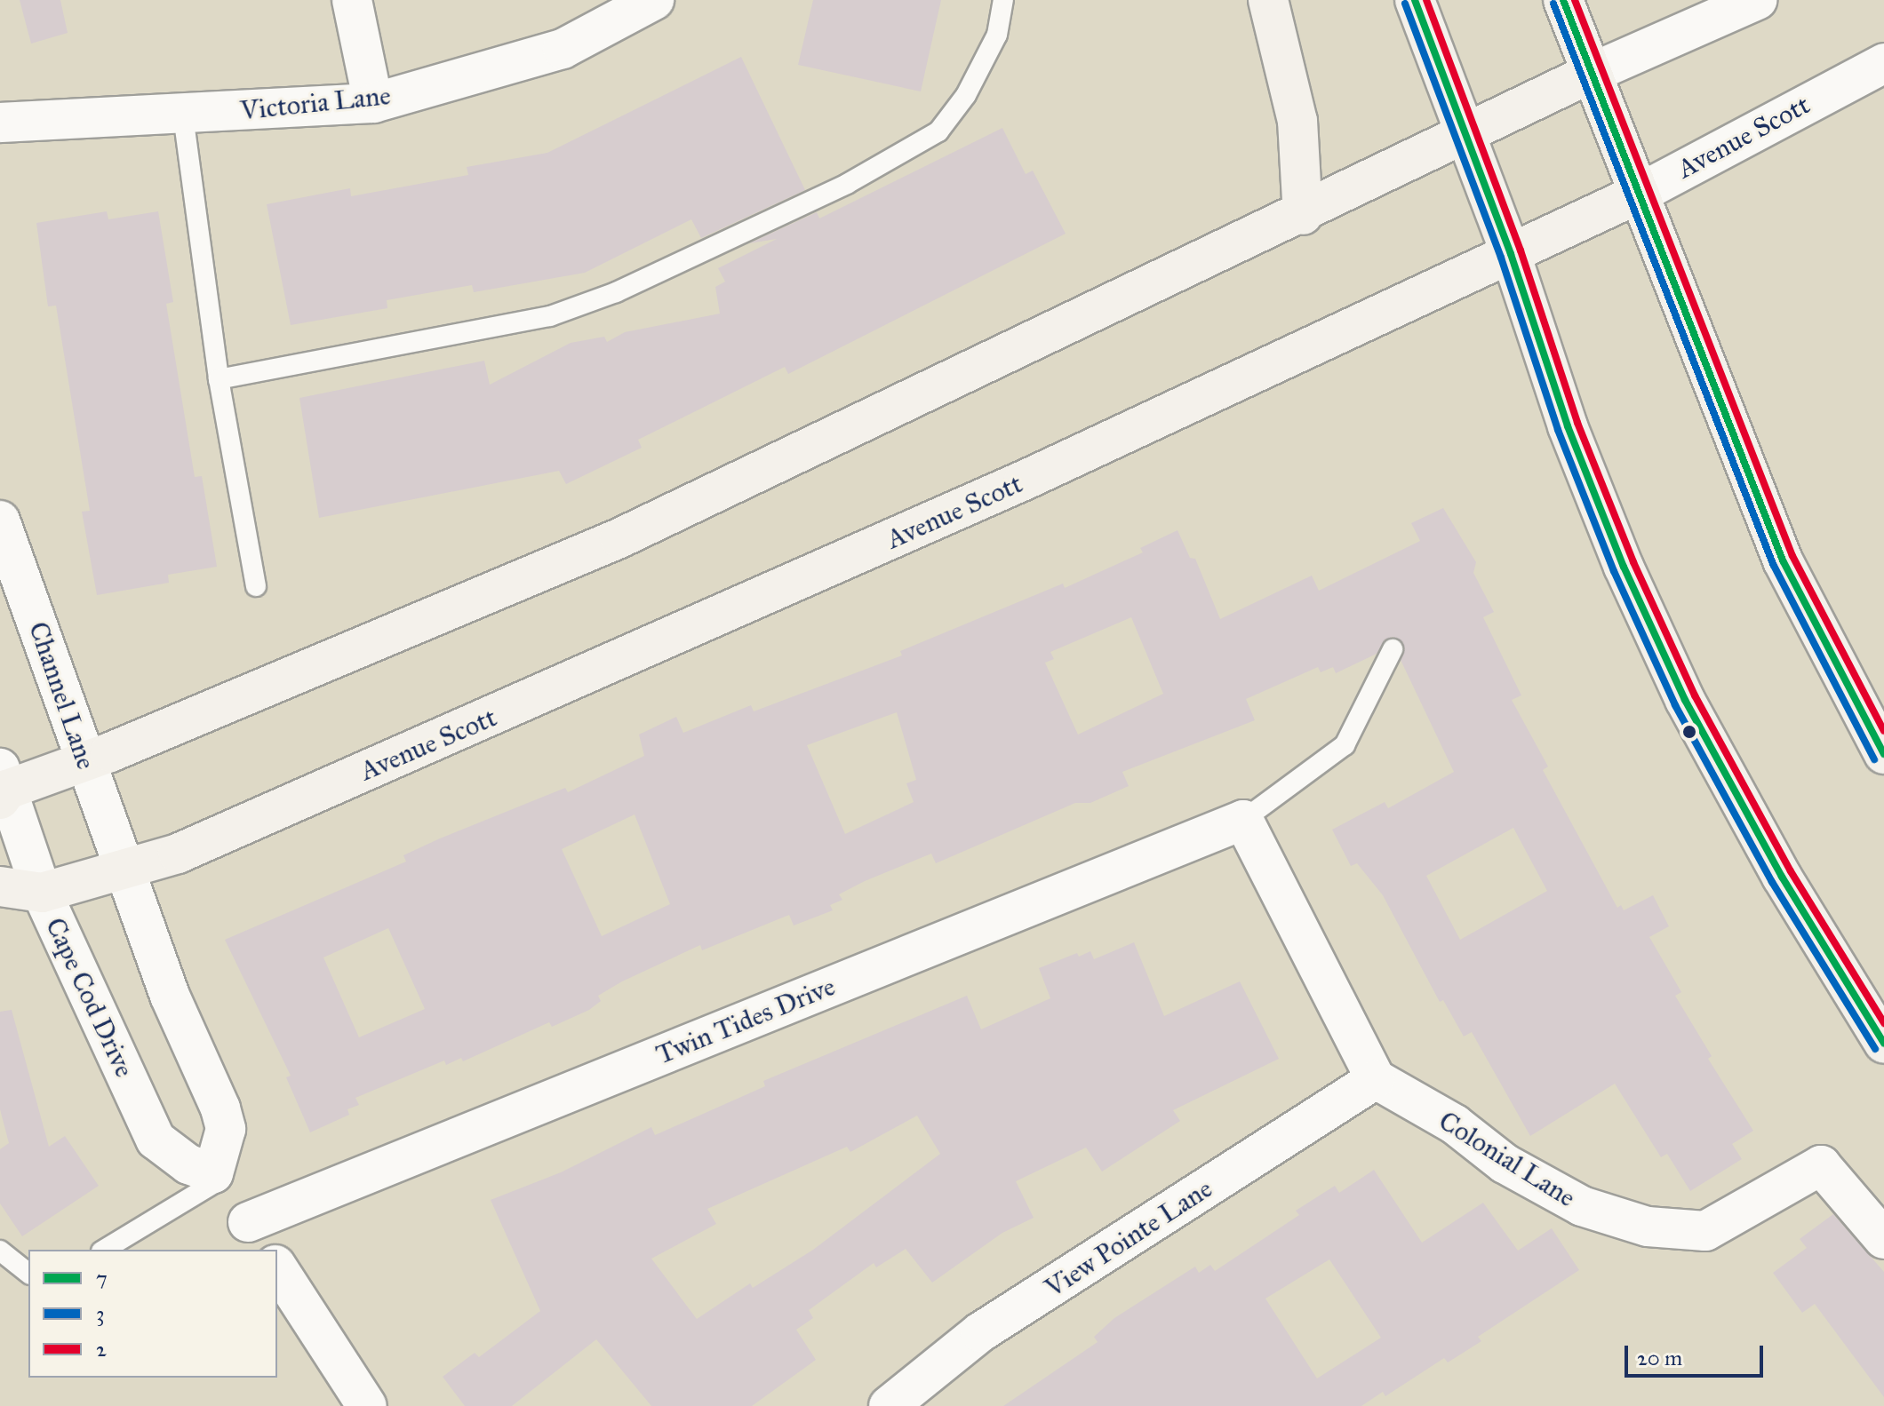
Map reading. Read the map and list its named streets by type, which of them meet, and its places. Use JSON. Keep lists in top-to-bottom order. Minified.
{"streets":{"main road":["Avenue Scott"],"street":["Victoria Lane","Channel Lane","Cape Cod Drive","Twin Tides Drive","Colonial Lane","View Pointe Lane"]},"crossings":[["Avenue Scott","Channel Lane"],["Avenue Scott","Cape Cod Drive"],["Colonial Lane","View Pointe Lane"]],"lines":["transit line 7","transit line 2","transit line 3"],"legend":["7","3","2"],"scale_bar":"20 m"}
